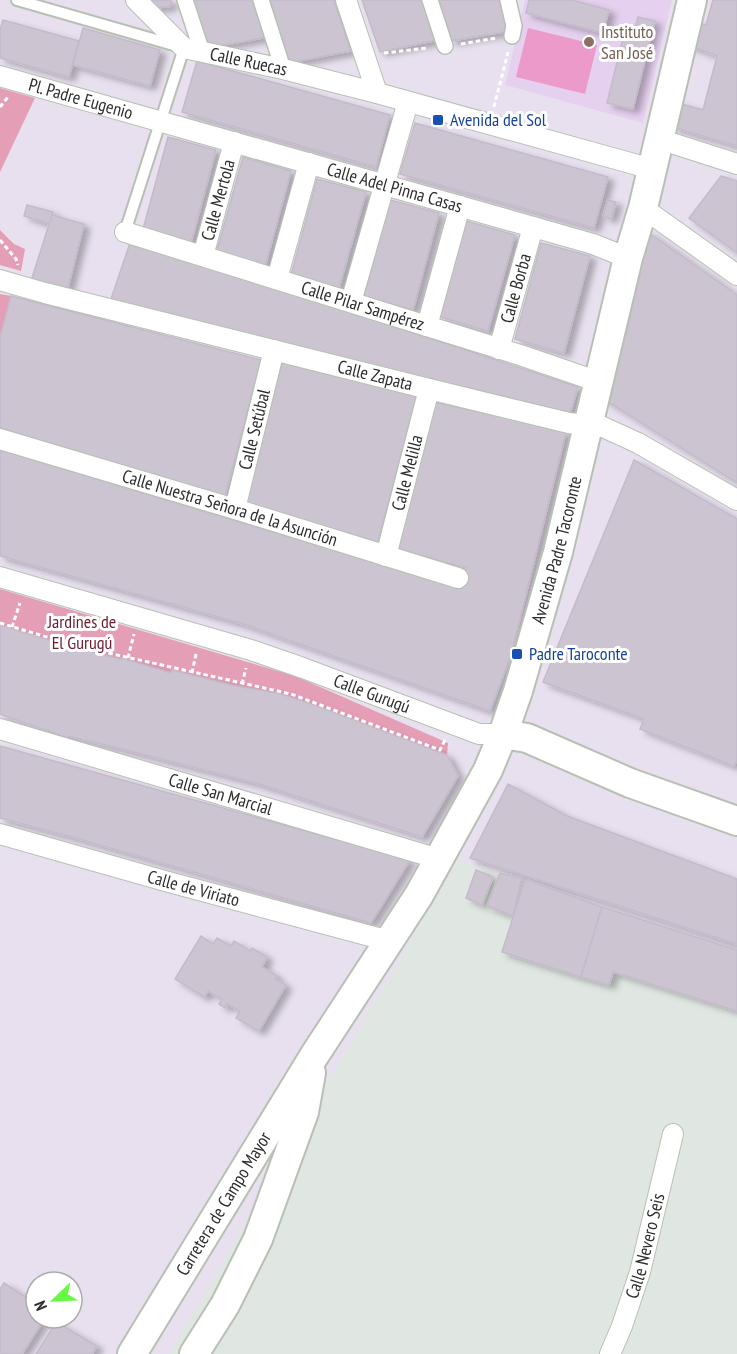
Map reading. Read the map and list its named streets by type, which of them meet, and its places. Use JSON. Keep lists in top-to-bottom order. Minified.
{"streets":{"main road":["Avenida Padre Tacoronte","Calle Gurugú","Carretera de Campo Mayor"],"street":["Calle Ruecas","Pl. Padre Eugenio","Calle Adel Pinna Casas","Calle Mertola","Calle Borba","Calle Pilar Sampérez","Calle Zapata","Calle Setúbal","Calle Melilla","Calle Nuestra Señora de la Asunción","Calle San Marcial","Calle de Viriato","Calle Nevero Seis"]},"crossings":[["Pl. Padre Eugenio","Calle Adel Pinna Casas"],["Calle Adel Pinna Casas","Calle Mertola"],["Calle Adel Pinna Casas","Calle Borba"],["Calle Adel Pinna Casas","Avenida Padre Tacoronte"],["Calle Mertola","Calle Pilar Sampérez"],["Calle Borba","Calle Pilar Sampérez"],["Calle Pilar Sampérez","Avenida Padre Tacoronte"],["Calle Zapata","Calle Setúbal"],["Calle Zapata","Calle Melilla"],["Calle Zapata","Avenida Padre Tacoronte"],["Calle Setúbal","Calle Nuestra Señora de la Asunción"],["Calle Melilla","Calle Nuestra Señora de la Asunción"],["Avenida Padre Tacoronte","Calle Gurugú"],["Avenida Padre Tacoronte","Calle San Marcial"],["Avenida Padre Tacoronte","Calle de Viriato"],["Avenida Padre Tacoronte","Carretera de Campo Mayor"]],"parks":["Jardines de El Gurugú"],"places":{"other":["Instituto San José"],"transit":["Avenida del Sol","Padre Taroconte"]},"north":"bottom left"}
